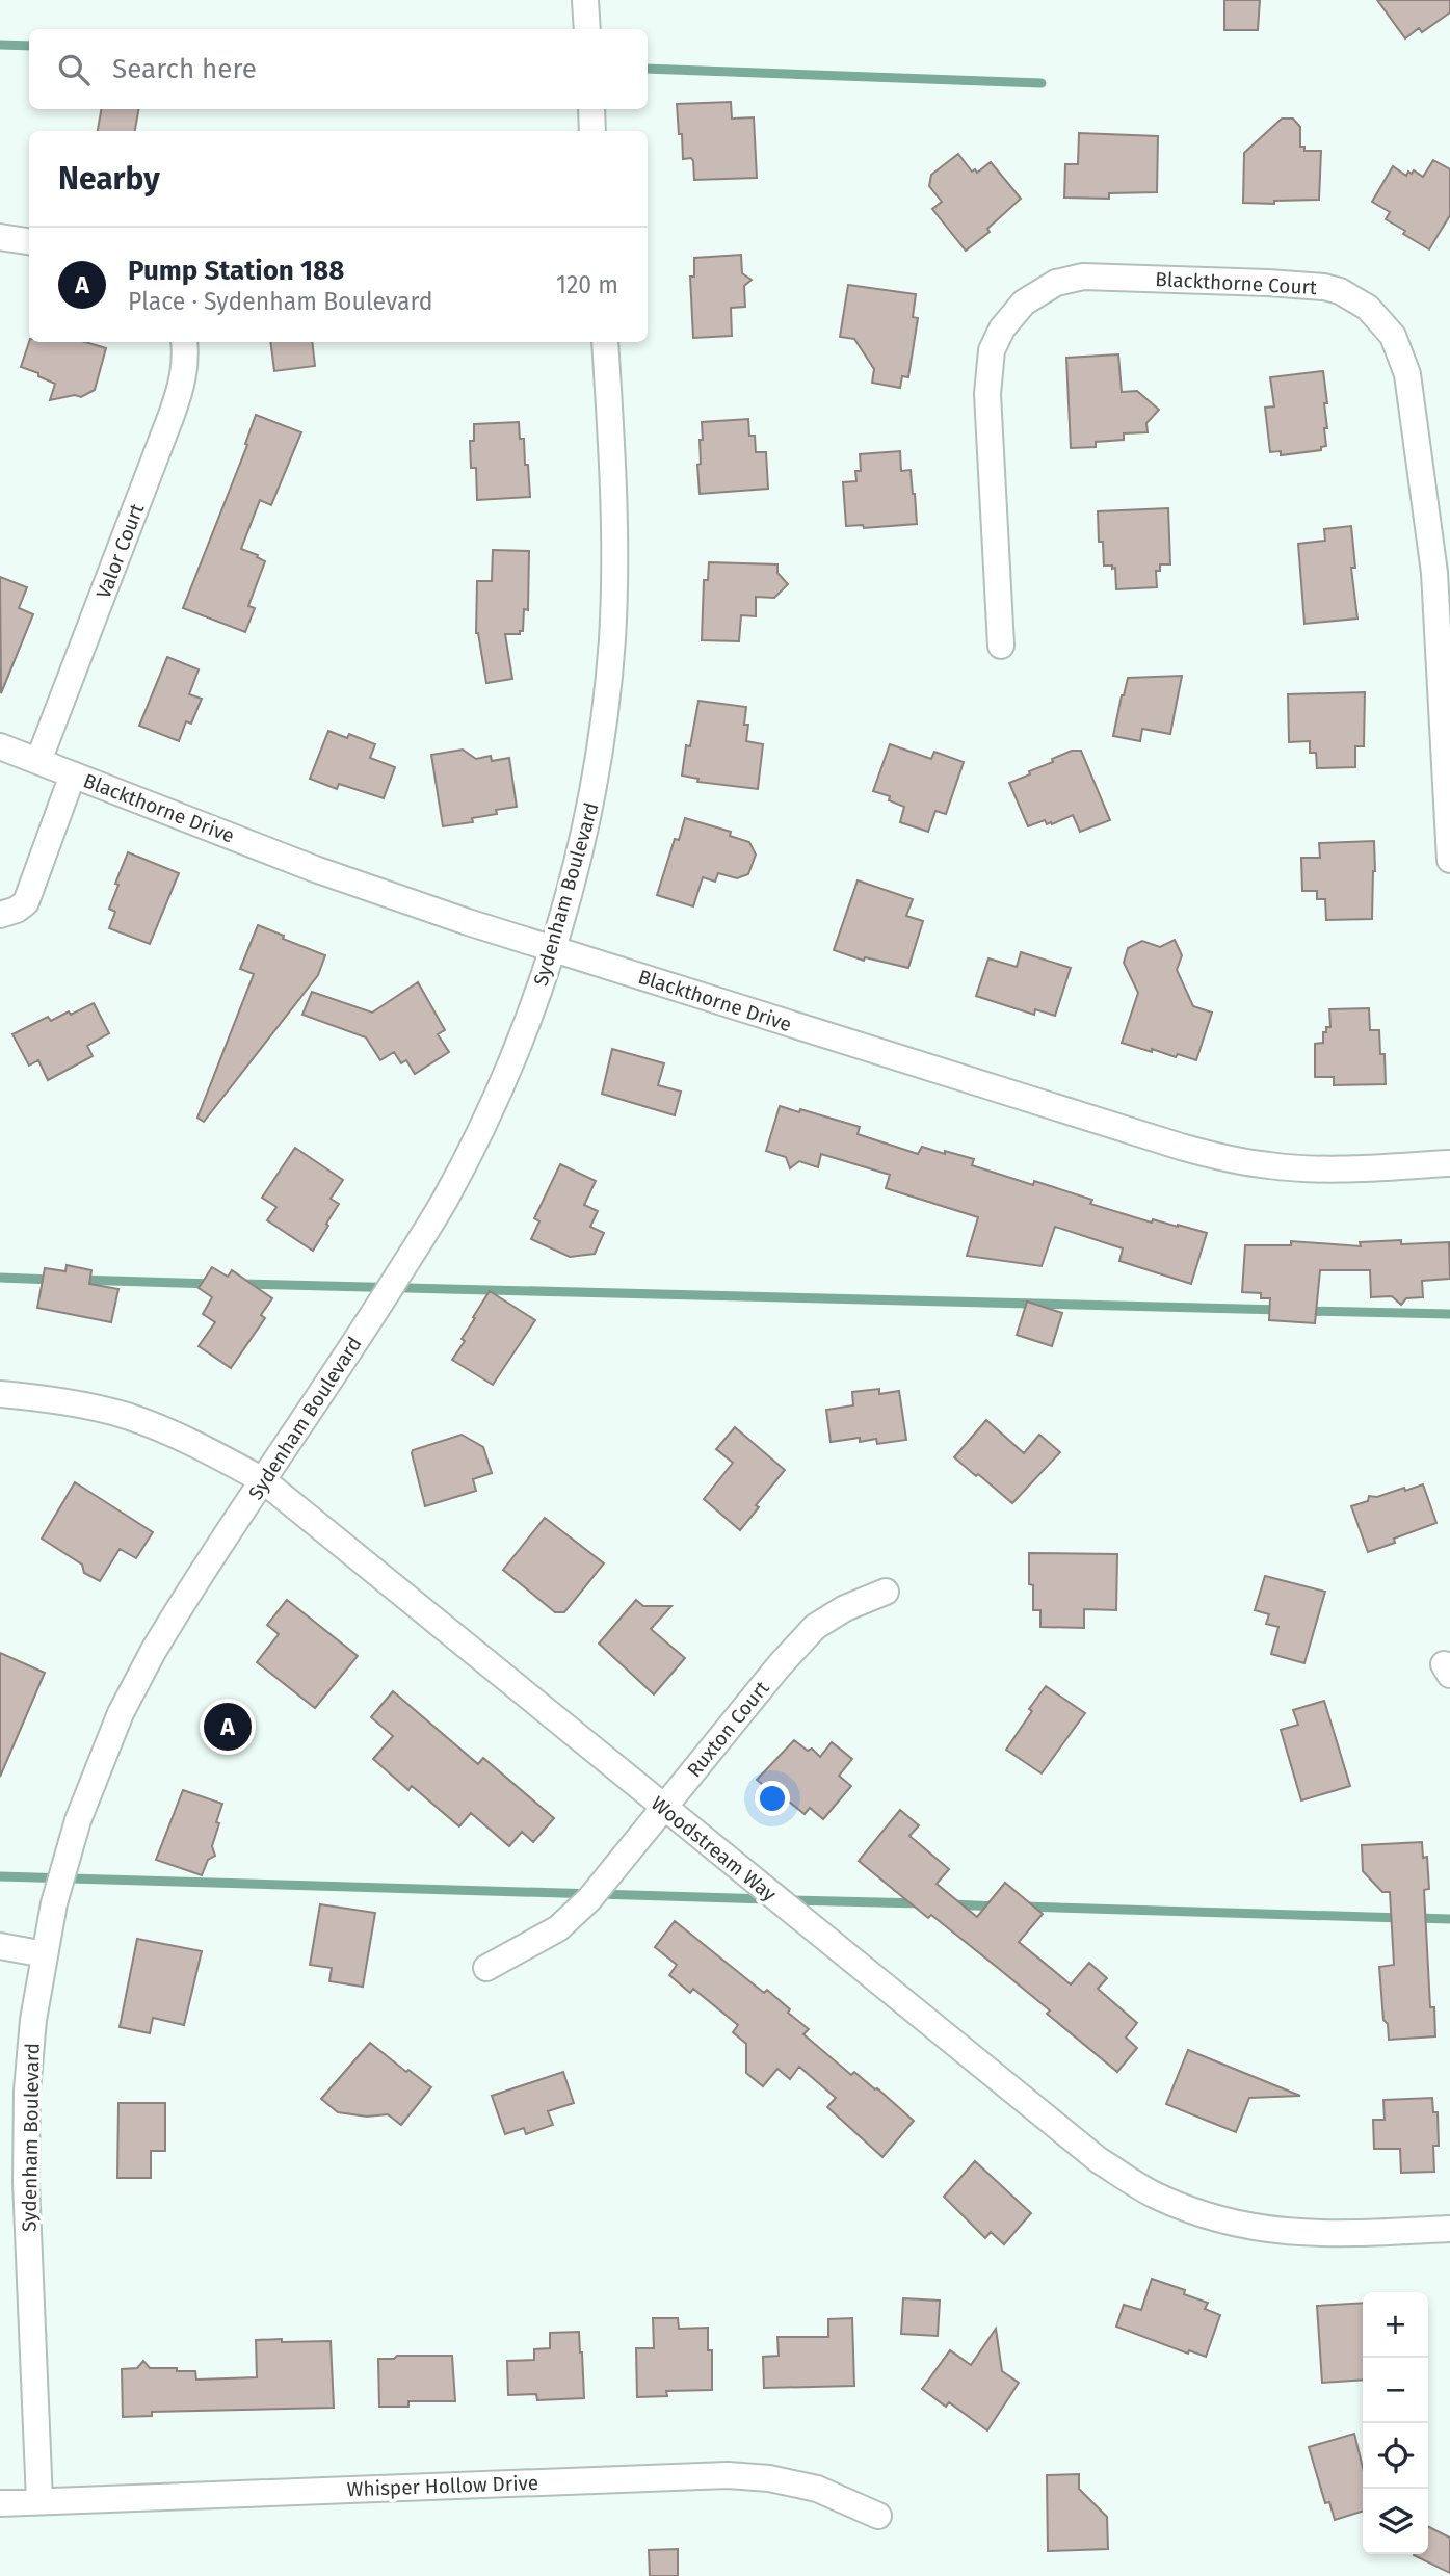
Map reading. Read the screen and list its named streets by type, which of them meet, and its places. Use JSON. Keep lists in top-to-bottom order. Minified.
{"streets":{"street":["Blackthorne Court","Valor Court","Blackthorne Drive","Sydenham Boulevard","Ruxton Court","Woodstream Way","Whisper Hollow Drive"]},"crossings":[["Valor Court","Blackthorne Drive"],["Blackthorne Drive","Sydenham Boulevard"],["Sydenham Boulevard","Woodstream Way"],["Sydenham Boulevard","Whisper Hollow Drive"],["Ruxton Court","Woodstream Way"]],"page":{"search":"Search here","heading":"Nearby","list":[{"mark":"A","name":"Pump Station 188","note":"Place · Sydenham Boulevard","value":"120 m"}],"pins":"A","map_buttons":["+","−"]}}
